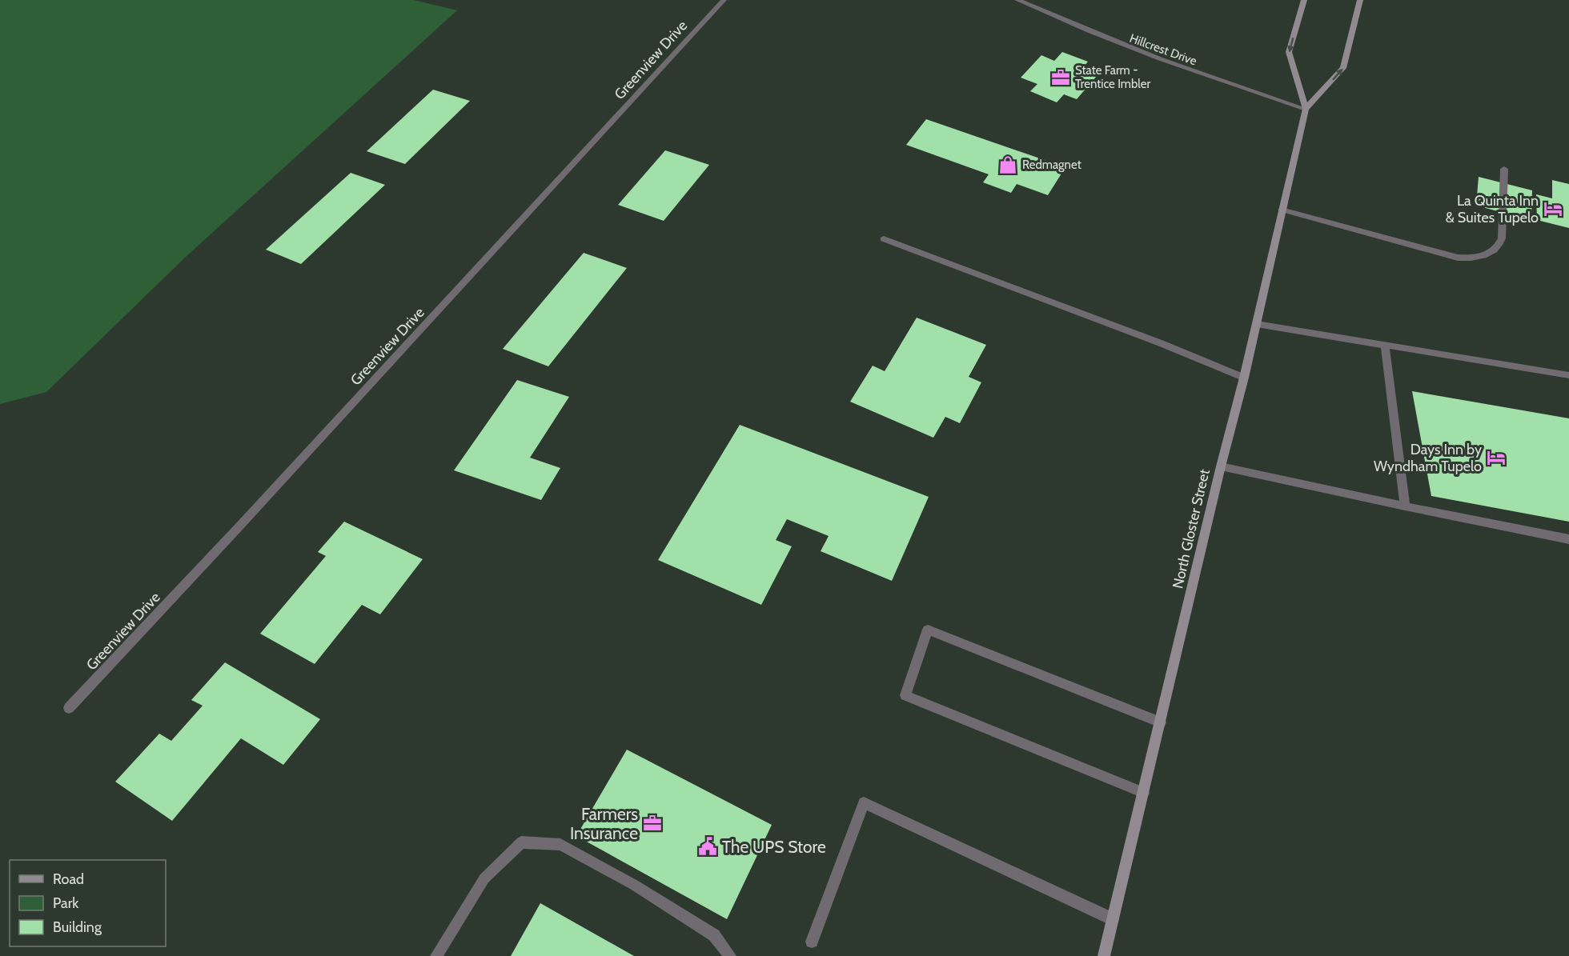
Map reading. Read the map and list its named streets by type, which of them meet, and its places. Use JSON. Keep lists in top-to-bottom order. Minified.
{"streets":{"main road":["North Gloster Street"],"street":["Hillcrest Drive","Greenview Drive"]},"crossings":[["Hillcrest Drive","North Gloster Street"]],"places":{"office":["State Farm - Trentice Imbler","Farmers Insurance"],"shop":["Redmagnet"],"hotel":["La Quinta Inn & Suites Tupelo","Days Inn by Wyndham Tupelo"],"public building":["The UPS Store"]},"legend":["Road","Park","Building"]}
